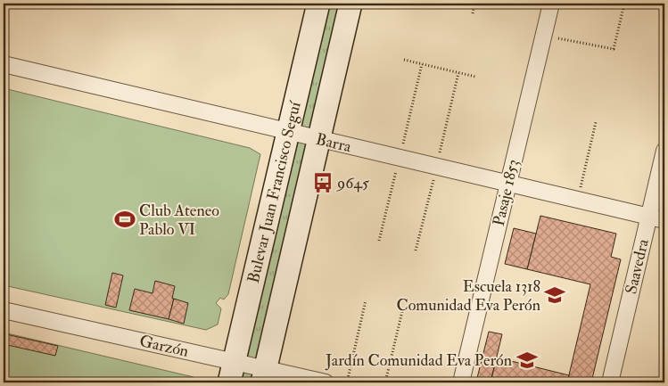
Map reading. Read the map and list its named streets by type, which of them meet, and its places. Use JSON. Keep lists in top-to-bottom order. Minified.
{"streets":{"main road":["Bulevar Juan Francisco Seguí"],"street":["Barra","Pasaje 1853","Saavedra","Garzón"]},"crossings":[["Barra","Bulevar Juan Francisco Seguí"],["Barra","Pasaje 1853"],["Barra","Saavedra"],["Bulevar Juan Francisco Seguí","Garzón"]],"places":{"bus stop":["9645"],"sports":["Club Ateneo Pablo VI"],"school or university":["Escuela 1318 Comunidad Eva Perón","Jardín Comunidad Eva Perón"]}}
